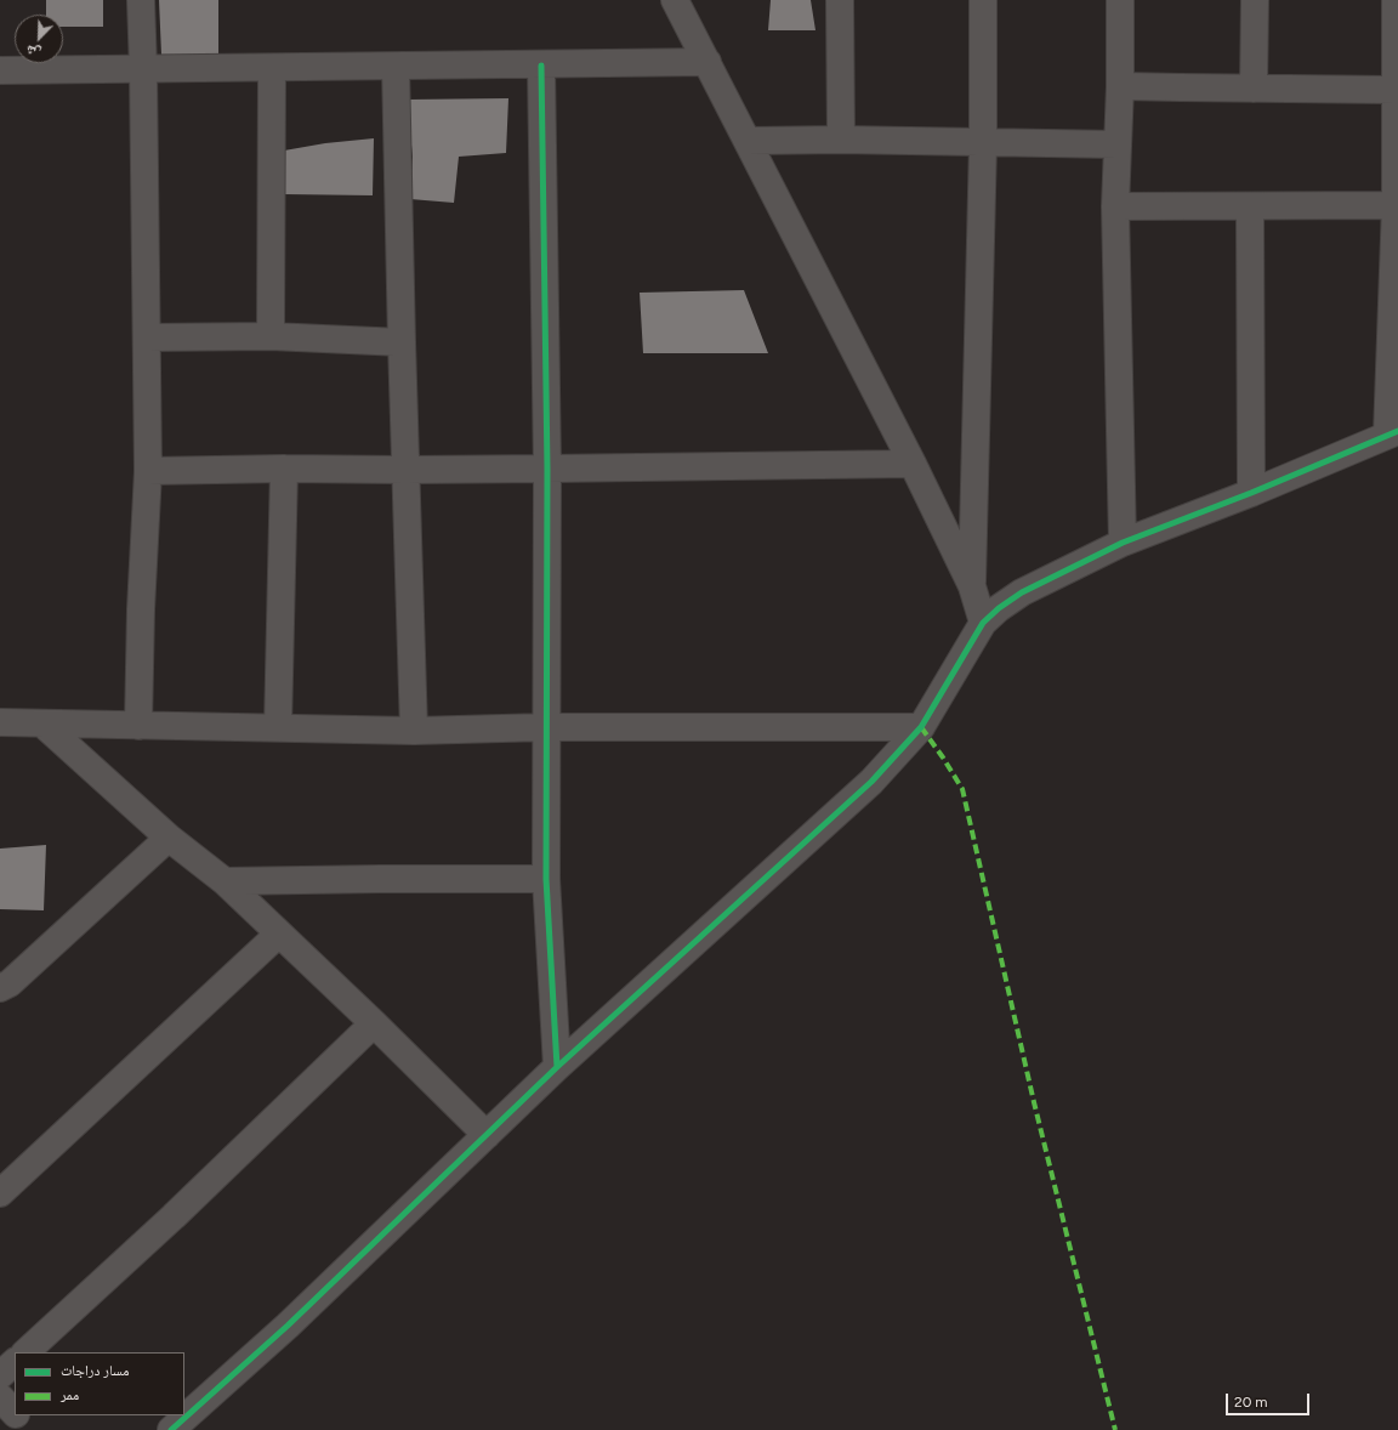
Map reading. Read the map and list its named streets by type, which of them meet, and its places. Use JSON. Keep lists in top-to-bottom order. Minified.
{"legend":["مسار دراجات","ممر"],"scale_bar":"20 m","north":"bottom left"}
